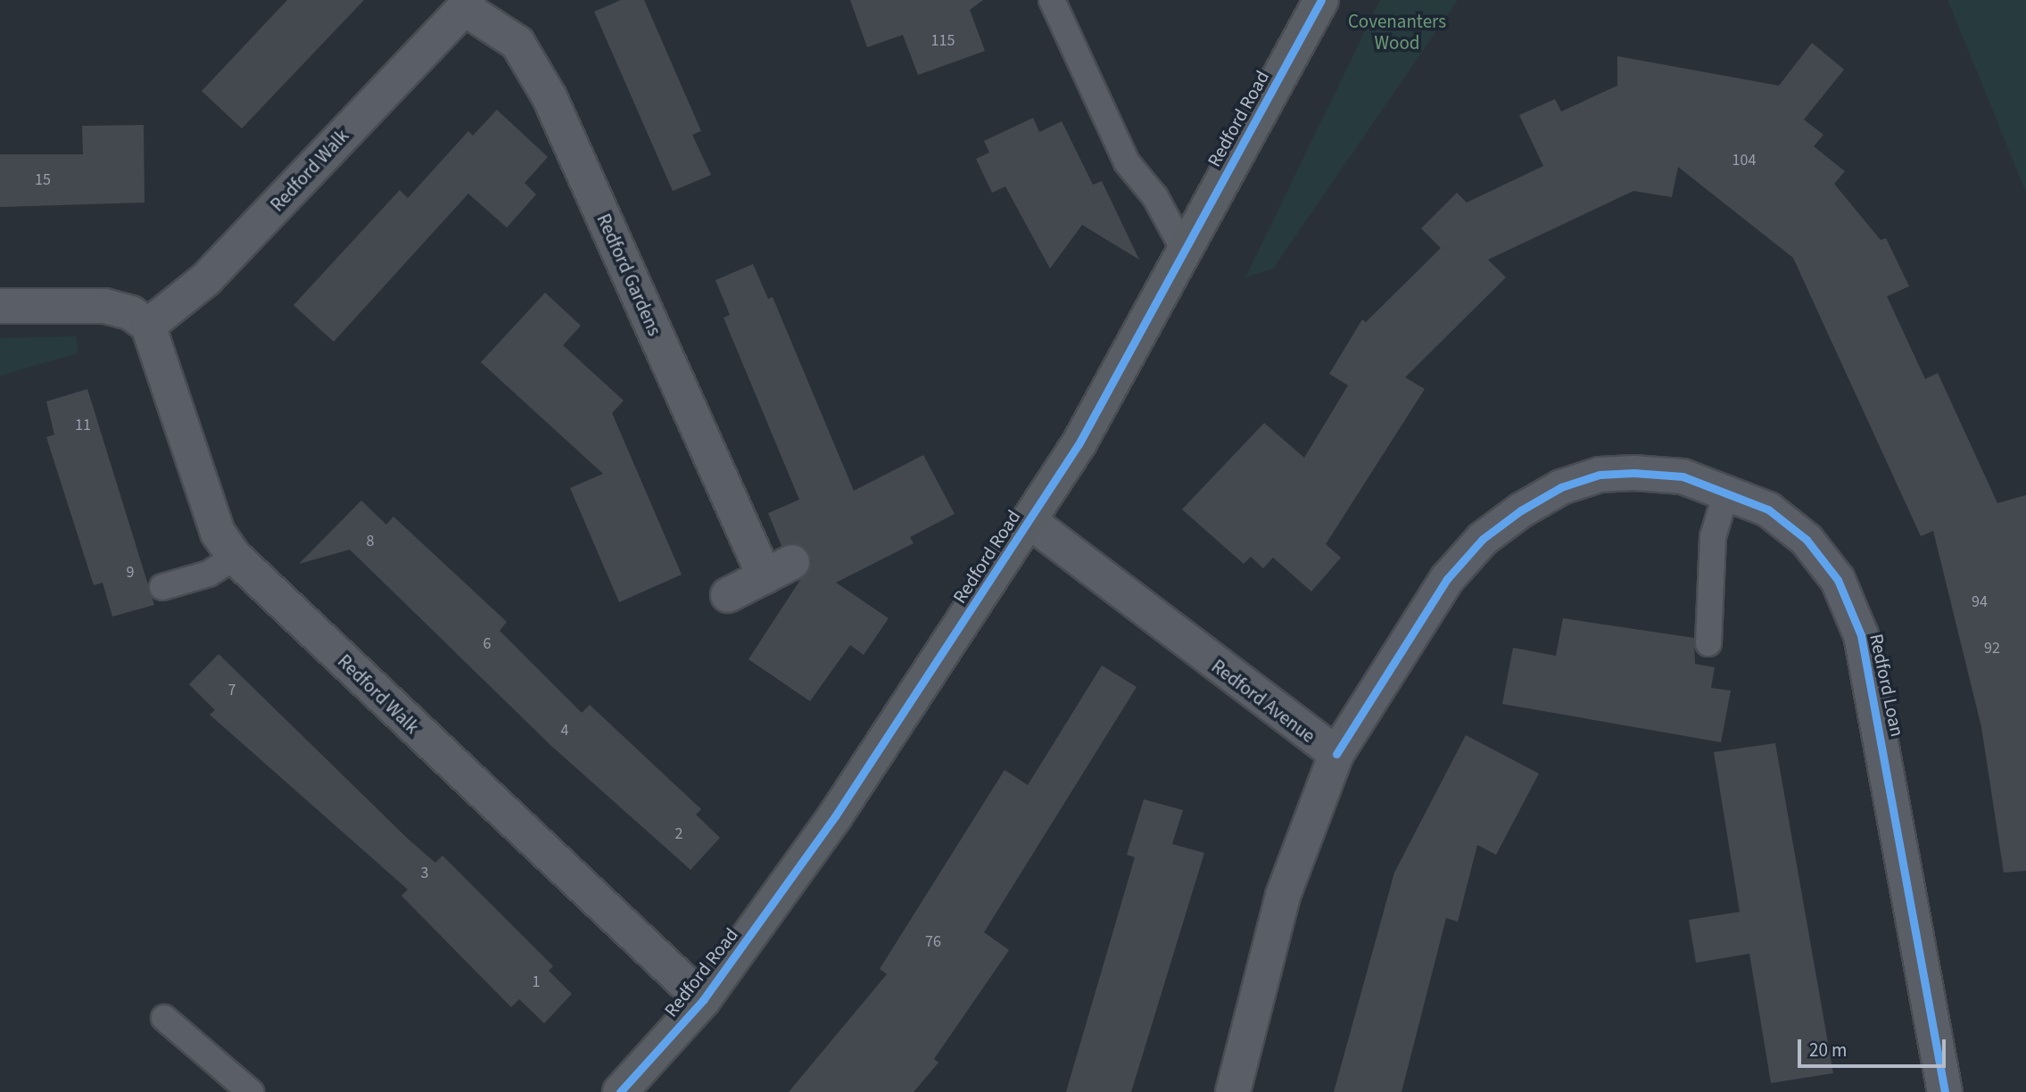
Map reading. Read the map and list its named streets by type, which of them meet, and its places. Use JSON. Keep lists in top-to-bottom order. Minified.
{"streets":{"main road":["Redford Road"],"street":["Redford Walk","Redford Gardens","Redford Loan","Redford Avenue"]},"crossings":[["Redford Road","Redford Walk"],["Redford Road","Redford Avenue"],["Redford Walk","Redford Gardens"],["Redford Loan","Redford Avenue"]],"parks":["Covenanters Wood"],"house_numbers":["115","104","15","11","8","9","94","6","92","7","4","2","3","76","1"],"scale_bar":"20 m"}
